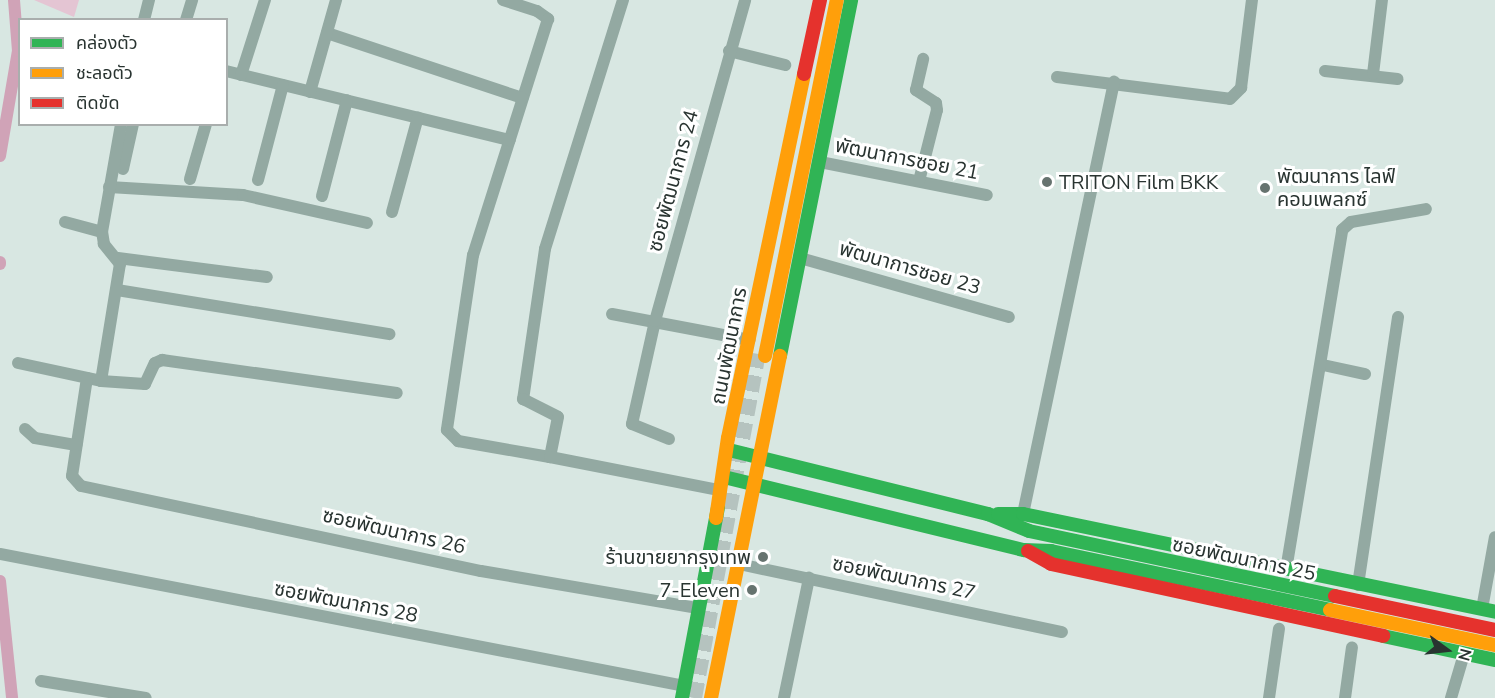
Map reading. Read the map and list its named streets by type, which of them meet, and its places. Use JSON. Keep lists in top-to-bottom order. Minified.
{"streets":{"main road":["ถนนพัฒนาการ","ซอยพัฒนาการ 25"],"street":["พัฒนาการซอย 21","ซอยพัฒนาการ 24","พัฒนาการซอย 23","ซอยพัฒนาการ 26","ซอยพัฒนาการ 27","ซอยพัฒนาการ 28"]},"crossings":[["พัฒนาการซอย 21","ถนนพัฒนาการ"],["พัฒนาการซอย 23","ถนนพัฒนาการ"],["ถนนพัฒนาการ","ซอยพัฒนาการ 26"],["ถนนพัฒนาการ","ซอยพัฒนาการ 25"],["ถนนพัฒนาการ","ซอยพัฒนาการ 27"],["ถนนพัฒนาการ","ซอยพัฒนาการ 28"]],"places":["TRITON Film BKK","พัฒนาการ ไลฟ์ คอมเพลกซ์","ร้านขายยากรุงเทพ","7-Eleven"],"legend":["คล่องตัว","ชะลอตัว","ติดขัด"],"north":"right"}
